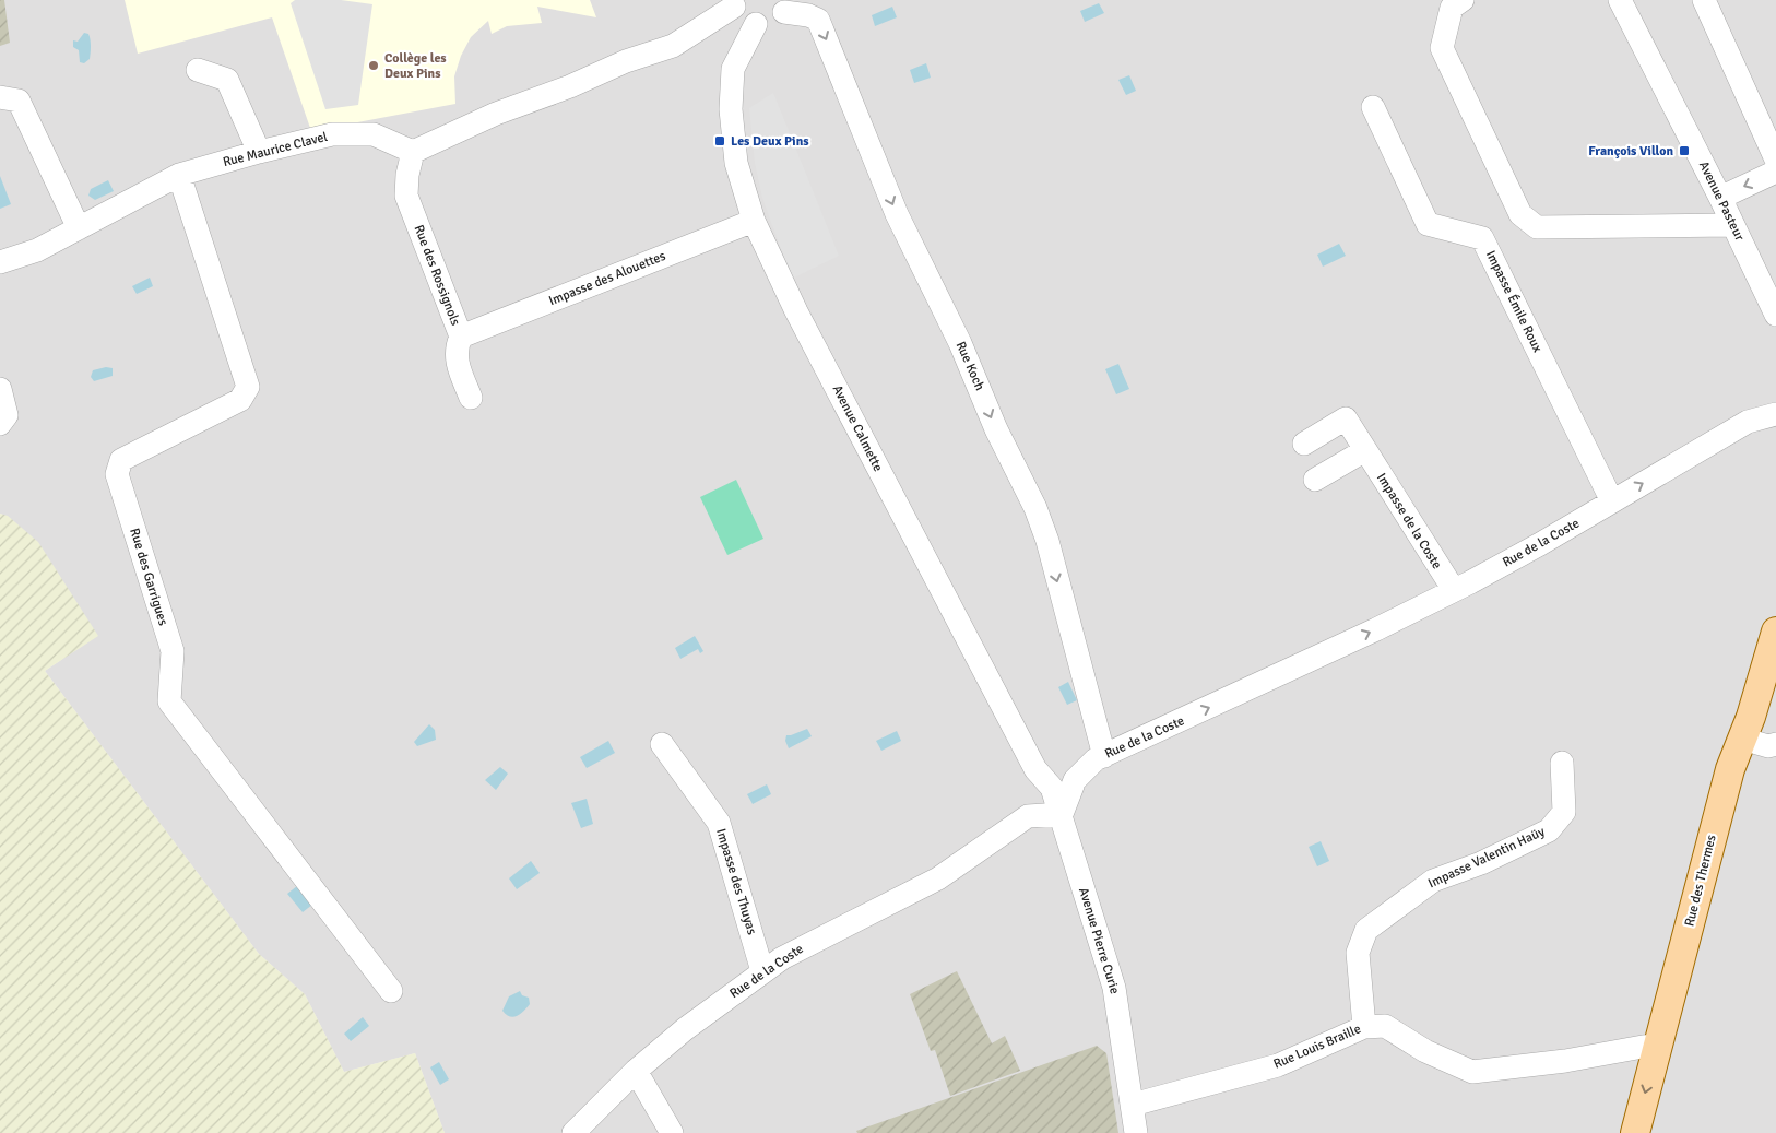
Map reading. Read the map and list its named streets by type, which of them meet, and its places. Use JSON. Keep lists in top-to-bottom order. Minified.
{"streets":{"main road":["Rue des Thermes"],"street":["Rue Maurice Clavel","Avenue Pasteur","Rue des Rossignols","Impasse des Alouettes","Impasse Émile Roux","Rue Koch","Avenue Calmette","Impasse de la Coste","Rue de la Coste","Rue des Garrigues","Impasse Valentin Haüy","Impasse des Thuyas","Avenue Pierre Curie","Rue Louis Braille"]},"crossings":[["Rue Maurice Clavel","Rue des Rossignols"],["Rue Maurice Clavel","Rue des Garrigues"],["Rue des Rossignols","Impasse des Alouettes"],["Impasse des Alouettes","Avenue Calmette"],["Impasse Émile Roux","Rue de la Coste"],["Rue Koch","Rue de la Coste"],["Avenue Calmette","Rue de la Coste"],["Avenue Calmette","Avenue Pierre Curie"],["Impasse de la Coste","Rue de la Coste"],["Rue de la Coste","Impasse des Thuyas"],["Rue de la Coste","Avenue Pierre Curie"],["Impasse Valentin Haüy","Rue Louis Braille"],["Rue des Thermes","Rue Louis Braille"],["Avenue Pierre Curie","Rue Louis Braille"]],"one_way":["Rue Koch","Rue de la Coste"],"places":{"other":["Collège les Deux Pins"],"transit":["Les Deux Pins","François Villon"]}}
